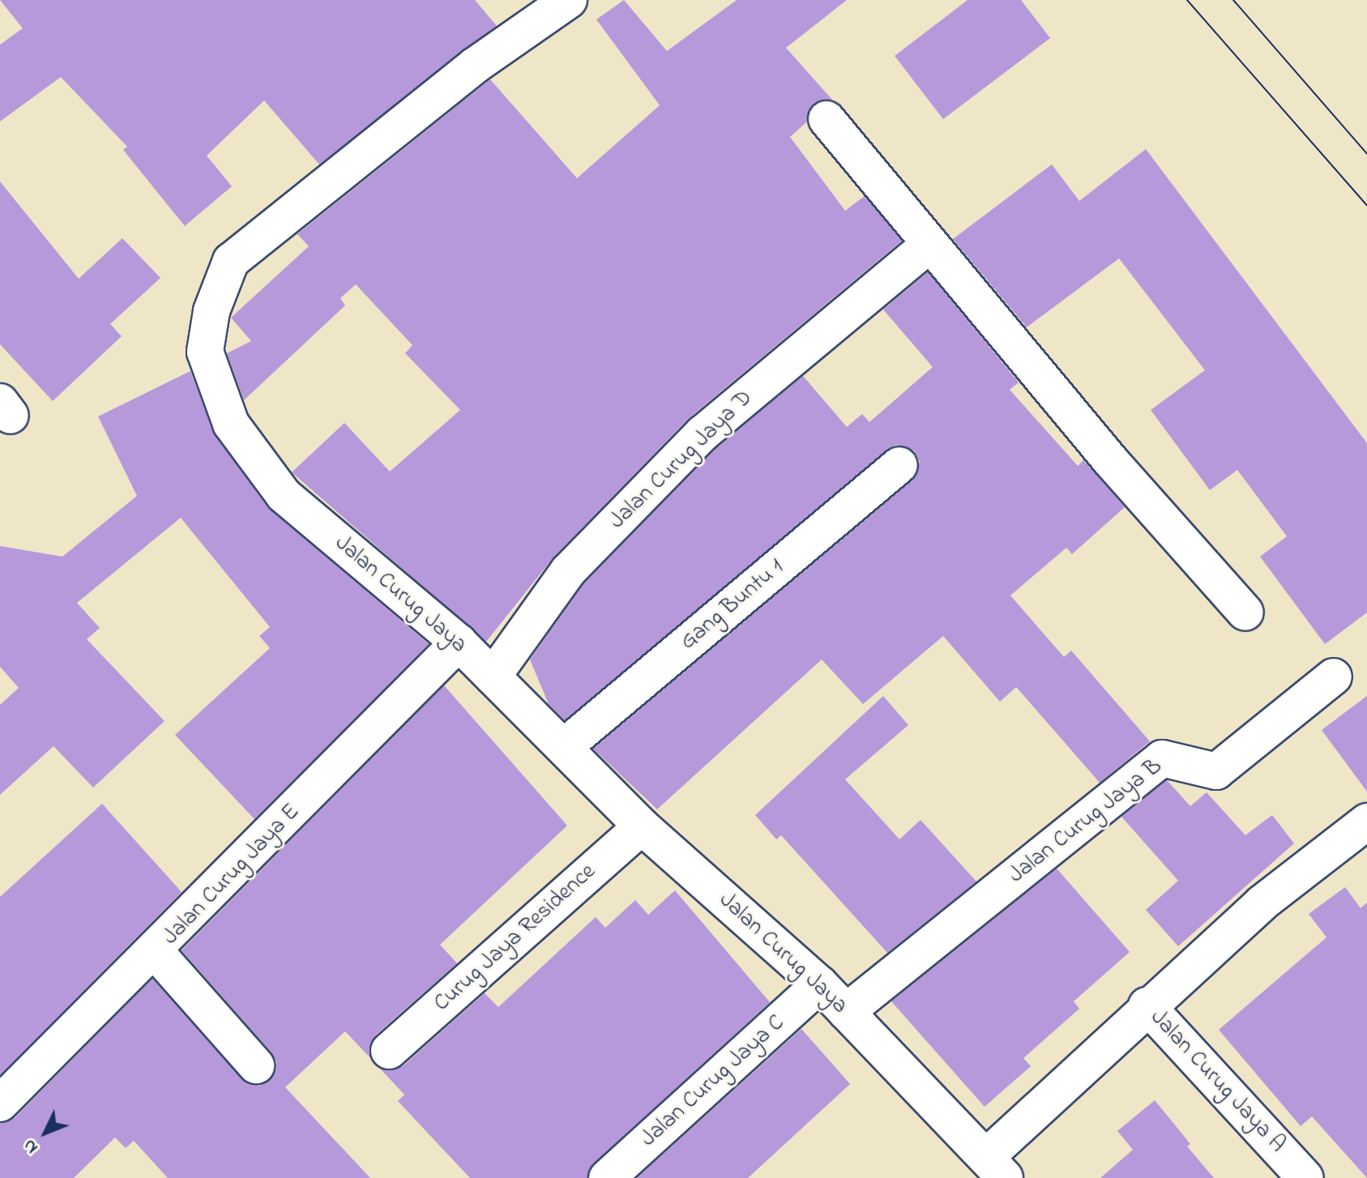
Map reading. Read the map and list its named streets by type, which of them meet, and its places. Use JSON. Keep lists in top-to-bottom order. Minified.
{"streets":{"street":["Jalan Curug Jaya D","Jalan Curug Jaya","Gang Buntu 1","Jalan Curug Jaya B","Jalan Curug Jaya E","Curug Jaya Residence","Jalan Curug Jaya C","Jalan Curug Jaya A"]},"crossings":[["Jalan Curug Jaya D","Jalan Curug Jaya"],["Jalan Curug Jaya","Gang Buntu 1"],["Jalan Curug Jaya","Jalan Curug Jaya B"],["Jalan Curug Jaya","Jalan Curug Jaya E"],["Jalan Curug Jaya","Curug Jaya Residence"],["Jalan Curug Jaya","Jalan Curug Jaya C"],["Jalan Curug Jaya","Jalan Curug Jaya A"]],"north":"bottom left"}
